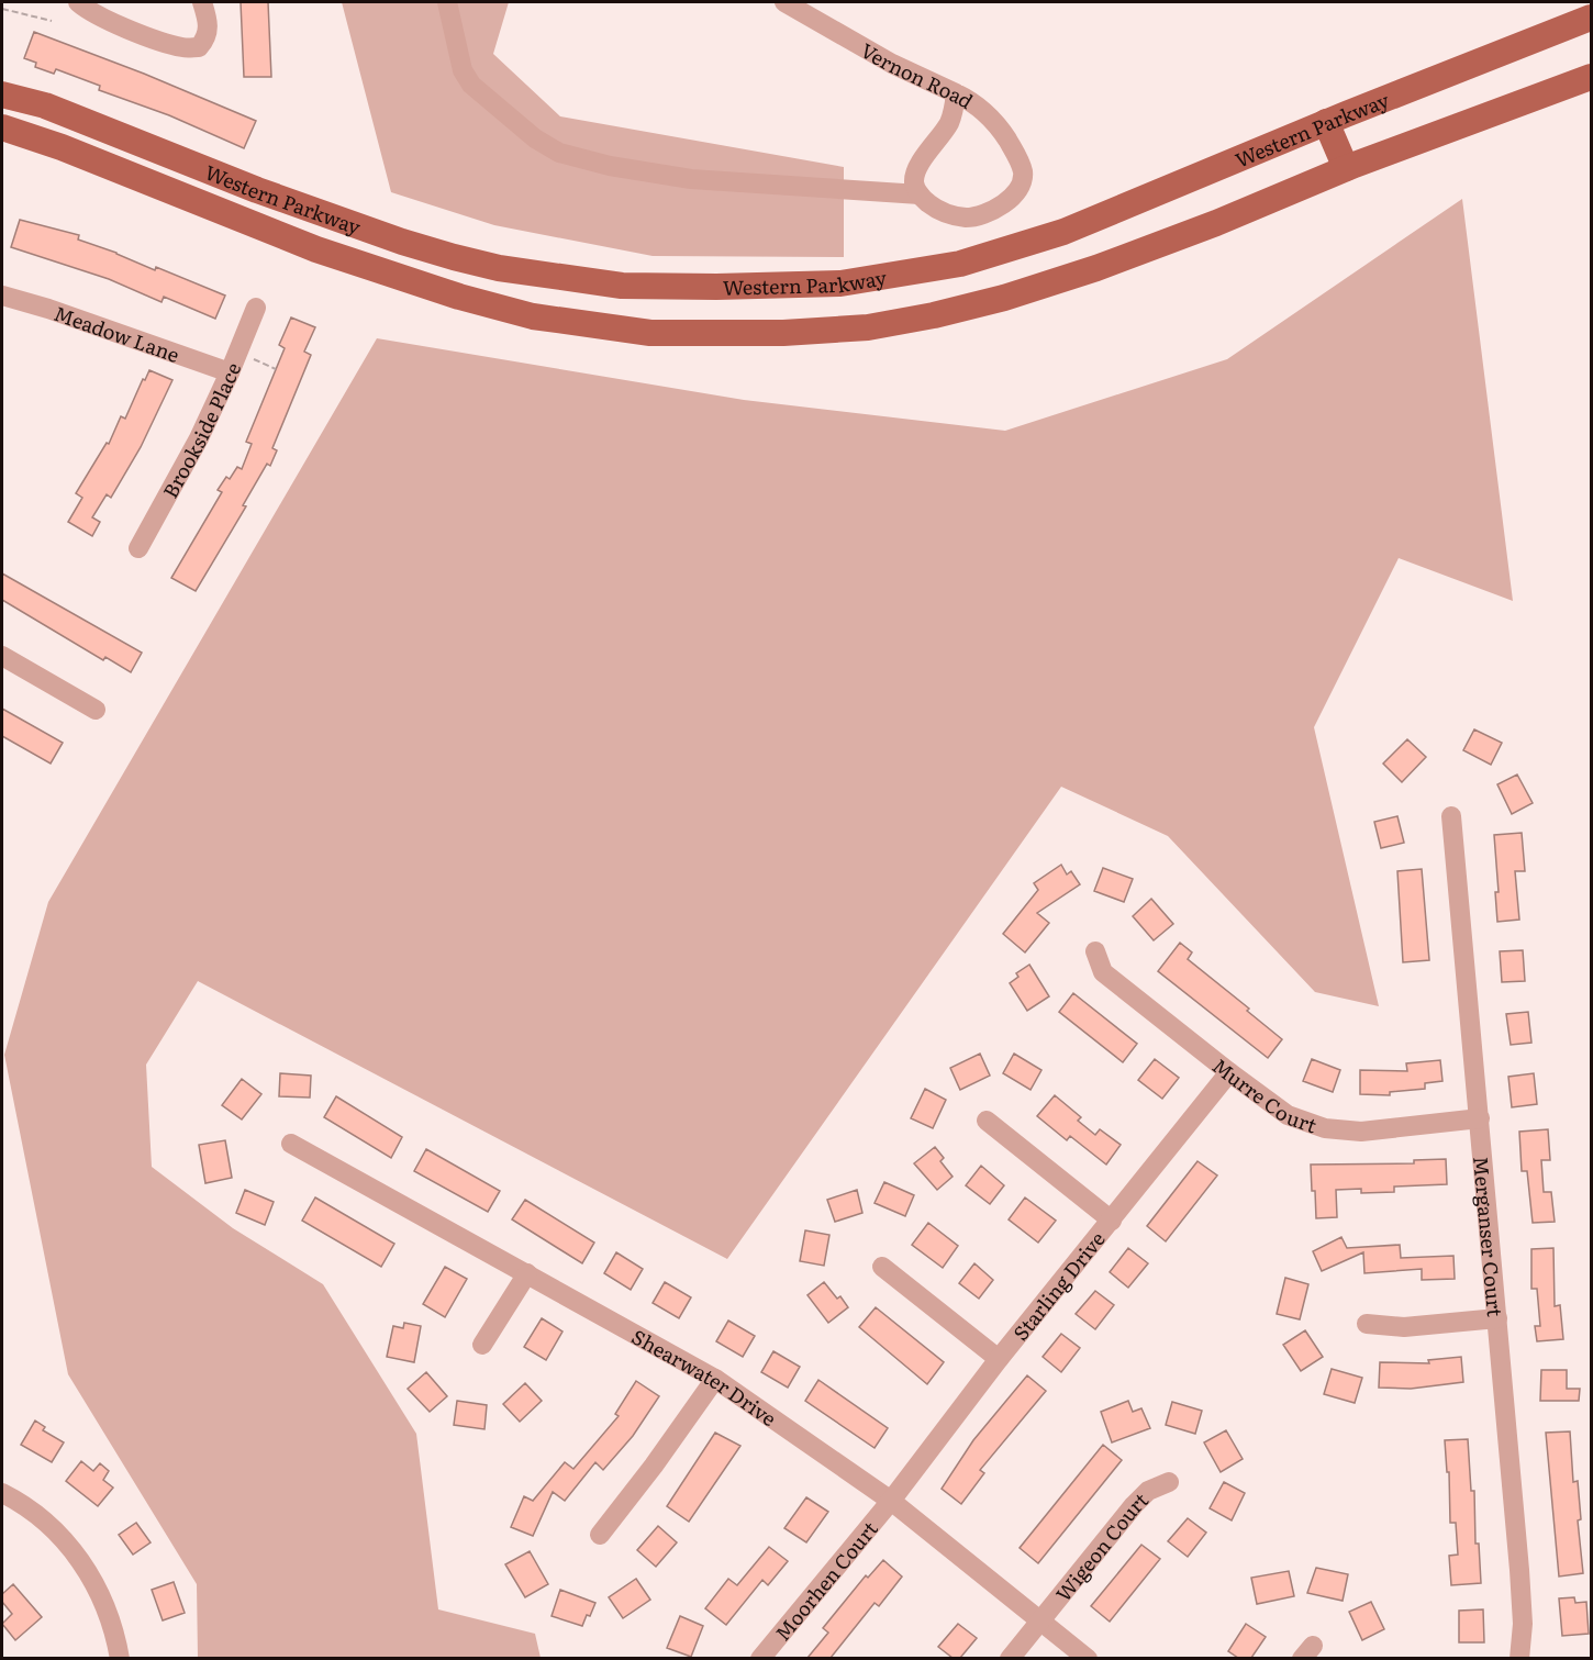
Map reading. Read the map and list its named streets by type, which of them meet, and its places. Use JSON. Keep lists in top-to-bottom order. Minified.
{"streets":{"main road":["Western Parkway"],"street":["Vernon Road","Meadow Lane","Brookside Place","Murre Court","Merganser Court","Starling Drive","Shearwater Drive","Wigeon Court","Moorhen Court"]},"crossings":[["Meadow Lane","Brookside Place"],["Murre Court","Merganser Court"],["Murre Court","Starling Drive"],["Starling Drive","Shearwater Drive"],["Starling Drive","Moorhen Court"],["Shearwater Drive","Wigeon Court"],["Shearwater Drive","Moorhen Court"]]}
